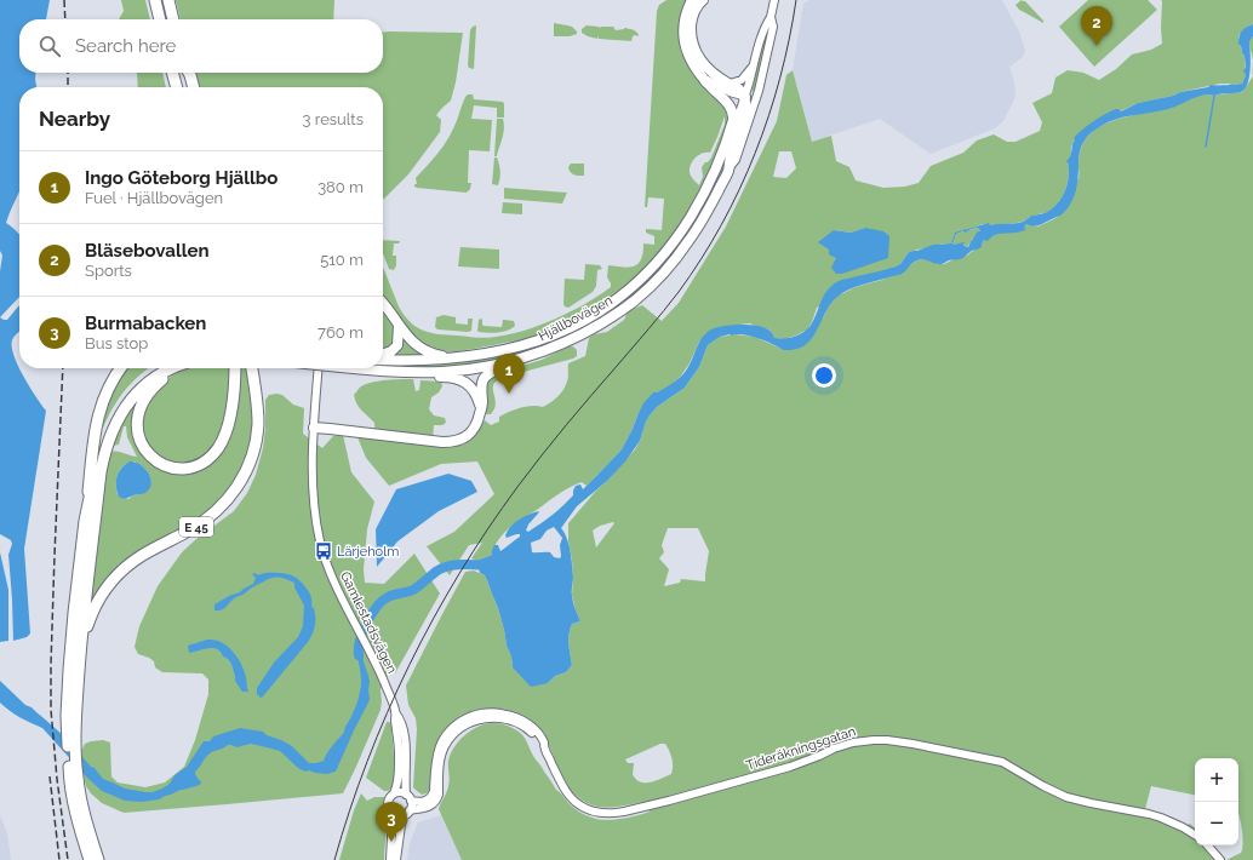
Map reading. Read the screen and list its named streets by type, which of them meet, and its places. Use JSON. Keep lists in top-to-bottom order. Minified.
{"streets":{"highway":["E 45"],"main road":["Hjällbovägen"],"street":["Gamlestadsvägen","Tideräkningsgatan"]},"crossings":[["Gamlestadsvägen","Tideräkningsgatan"]],"places":{"bus stop":["Lärjeholm"]},"page":{"pins":["2","1","3"],"search":"Search here","heading":["Nearby","3 results"],"list":[{"mark":"1","name":"Ingo Göteborg Hjällbo","note":"Fuel · Hjällbovägen","value":"380 m"},{"mark":"2","name":"Bläsebovallen","note":"Sports","value":"510 m"},{"mark":"3","name":"Burmabacken","note":"Bus stop","value":"760 m"}],"map_buttons":["+","−"]}}
